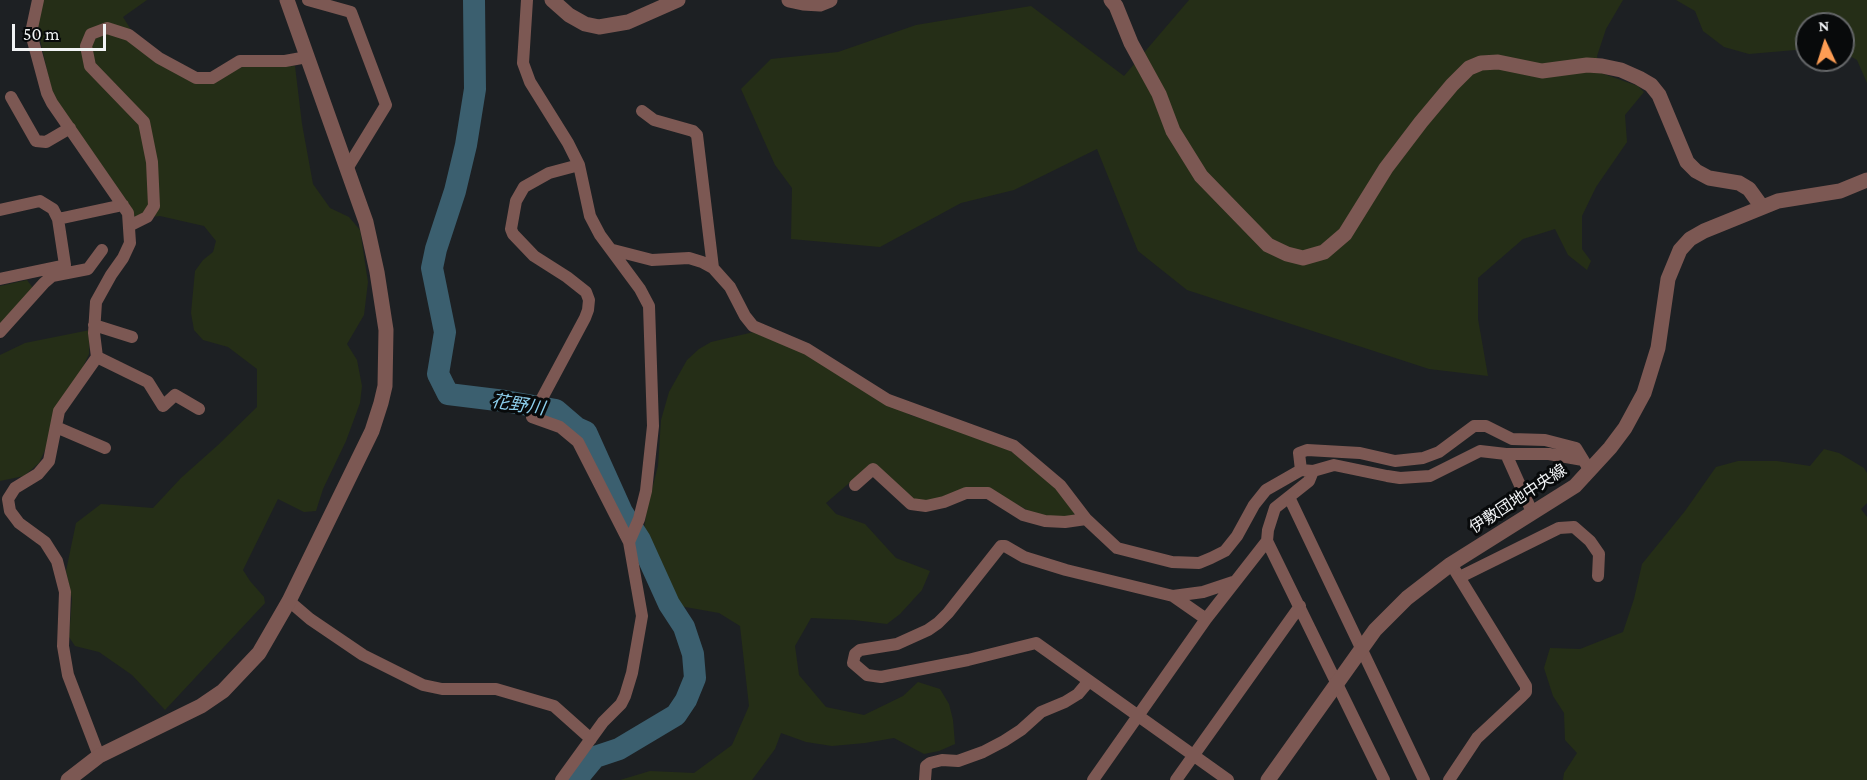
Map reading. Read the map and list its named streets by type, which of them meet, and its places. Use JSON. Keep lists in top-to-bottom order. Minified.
{"streets":{"street":["伊敷団地中央線"]},"water":["花野川"],"scale_bar":"50 m","north":"top"}
